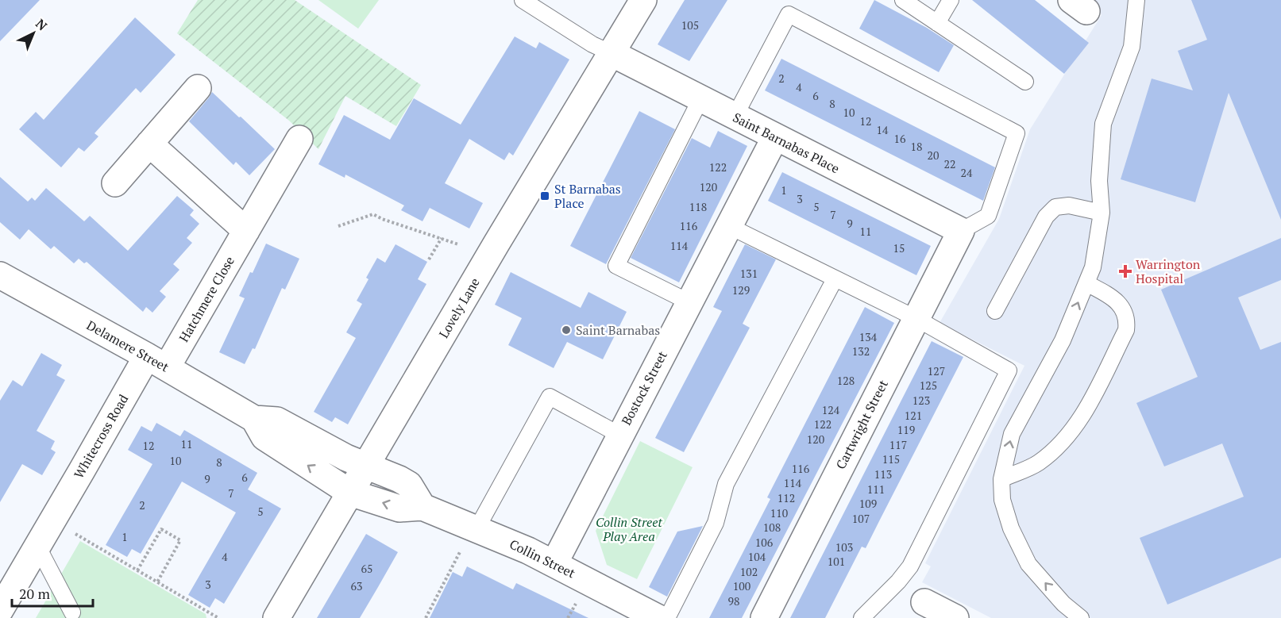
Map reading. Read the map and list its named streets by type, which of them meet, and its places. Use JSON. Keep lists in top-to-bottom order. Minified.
{"streets":{"street":["Saint Barnabas Place","Hatchmere Close","Lovely Lane","Delamere Street","Bostock Street","Cartwright Street","Whitecross Road","Collin Street"]},"crossings":[["Saint Barnabas Place","Lovely Lane"],["Saint Barnabas Place","Bostock Street"],["Saint Barnabas Place","Cartwright Street"],["Hatchmere Close","Delamere Street"],["Hatchmere Close","Whitecross Road"],["Lovely Lane","Delamere Street"],["Lovely Lane","Collin Street"],["Delamere Street","Whitecross Road"],["Delamere Street","Collin Street"],["Bostock Street","Collin Street"]],"parks":["Collin Street Play Area"],"places":{"transit":["St Barnabas Place"],"health":["Warrington Hospital"],"other":["Saint Barnabas"]},"house_numbers":["105","2","4","6","8","10","12","14","16","18","20","22","122","24","120","1","3","118","5","7","9","116","11","114","15","131","129","134","132","127","128","125","123","124","121","122","119","120","11","117","12","115","10","8","116","113","6","9","114","111","7","112","109","2","5","110","107","108","1","106","103","4","104","101","65","102","3","63","100","98"],"scale_bar":"20 m","north":"top right"}
